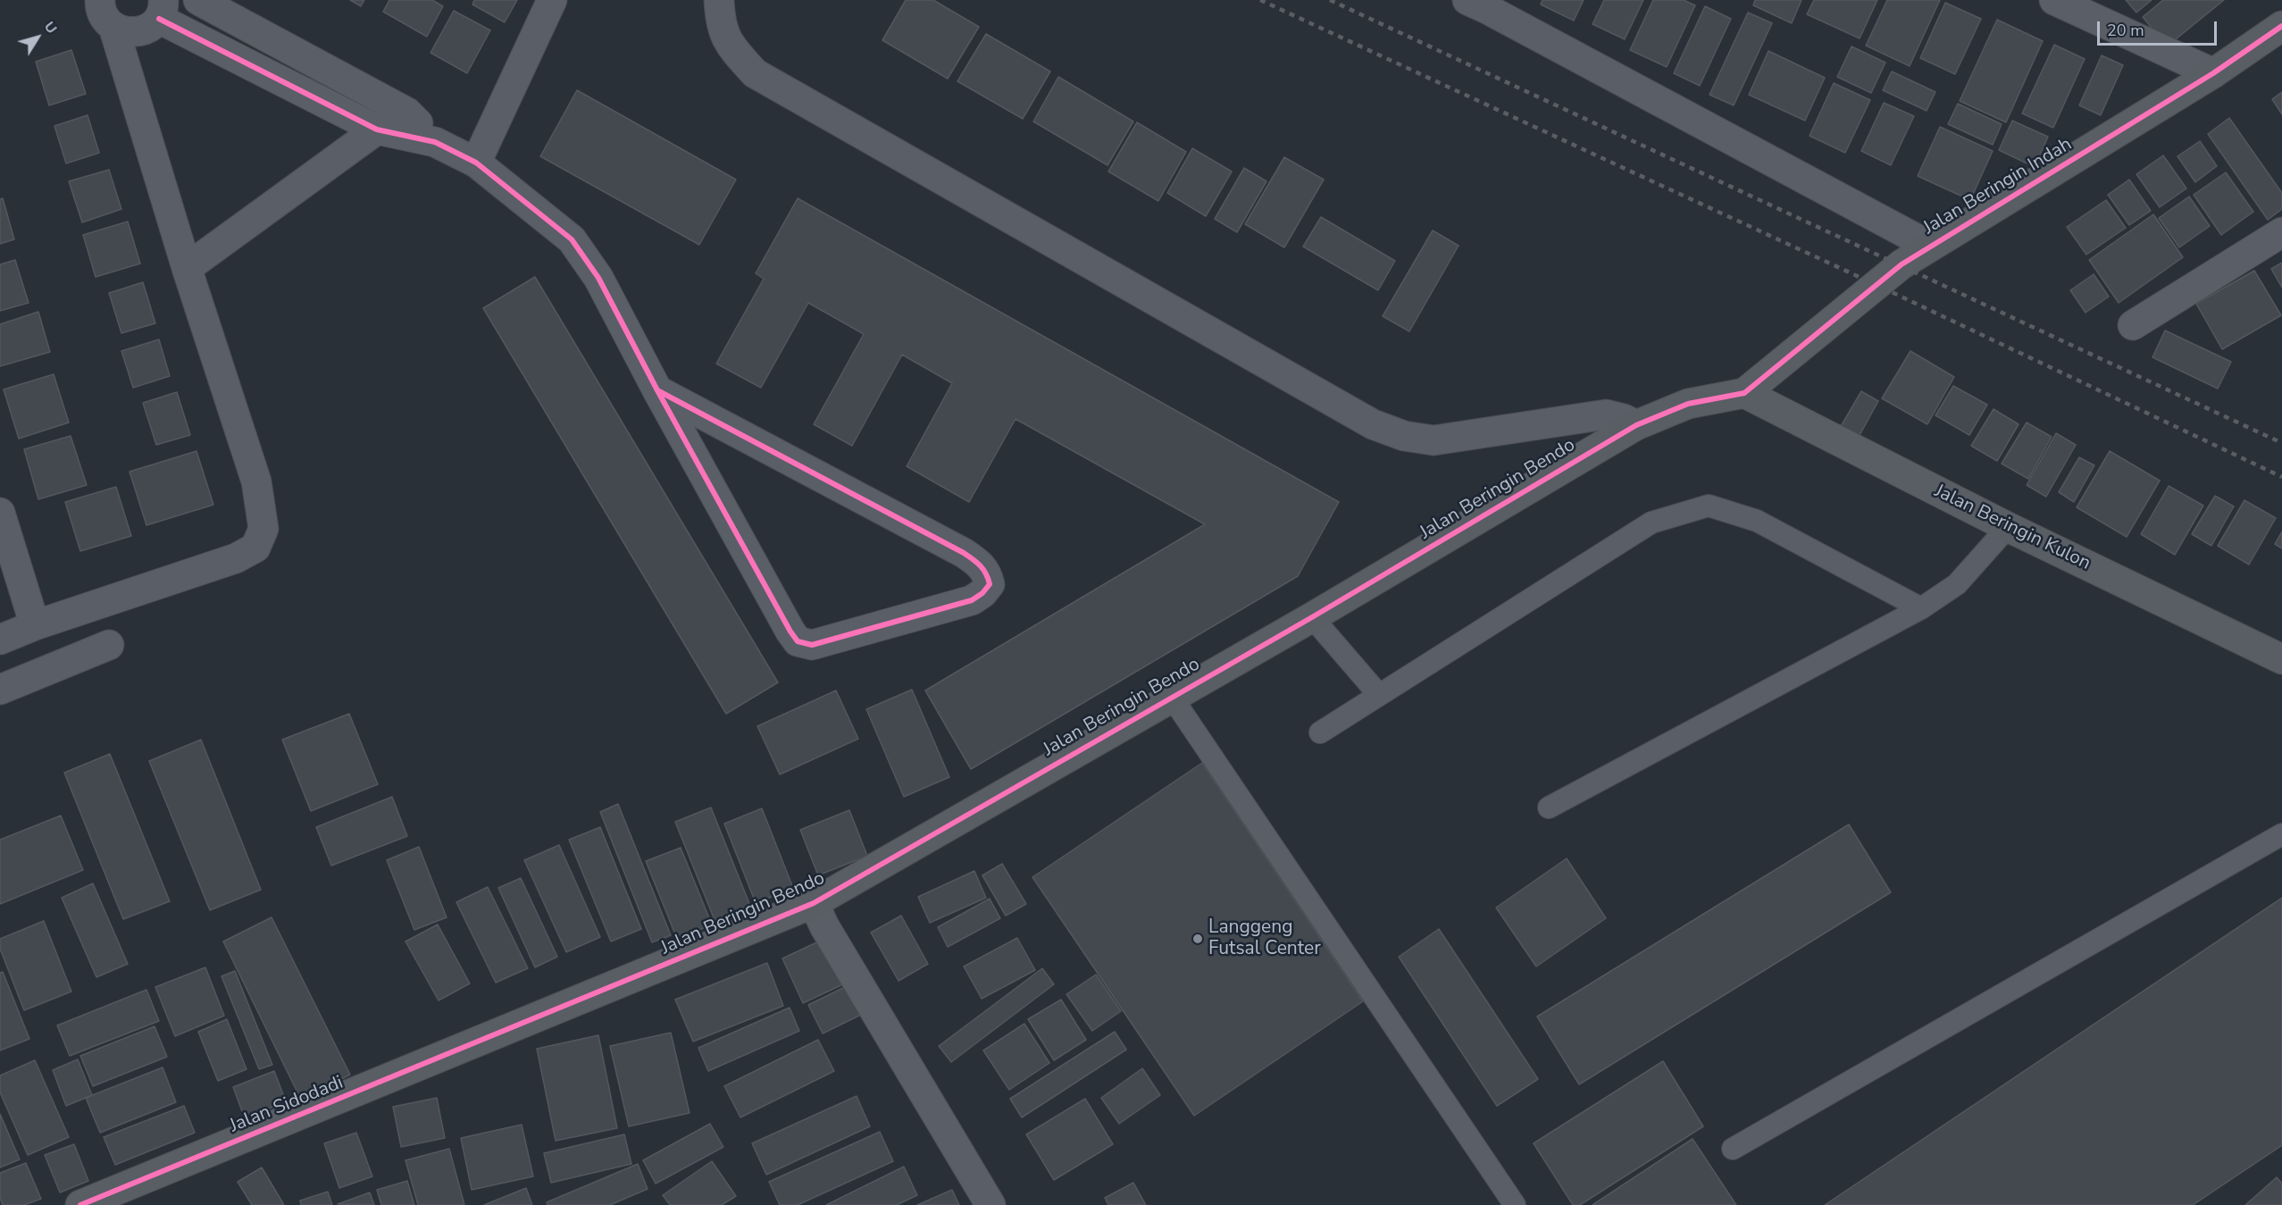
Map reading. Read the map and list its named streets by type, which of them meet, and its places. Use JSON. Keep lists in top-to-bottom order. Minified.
{"streets":{"street":["Jalan Beringin Indah","Jalan Beringin Bendo","Jalan Beringin Kulon","Jalan Sidodadi"]},"crossings":[["Jalan Beringin Indah","Jalan Beringin Bendo"],["Jalan Beringin Indah","Jalan Beringin Kulon"],["Jalan Beringin Bendo","Jalan Beringin Kulon"],["Jalan Beringin Bendo","Jalan Sidodadi"]],"places":["Langgeng Futsal Center"],"scale_bar":"20 m","north":"top right"}
